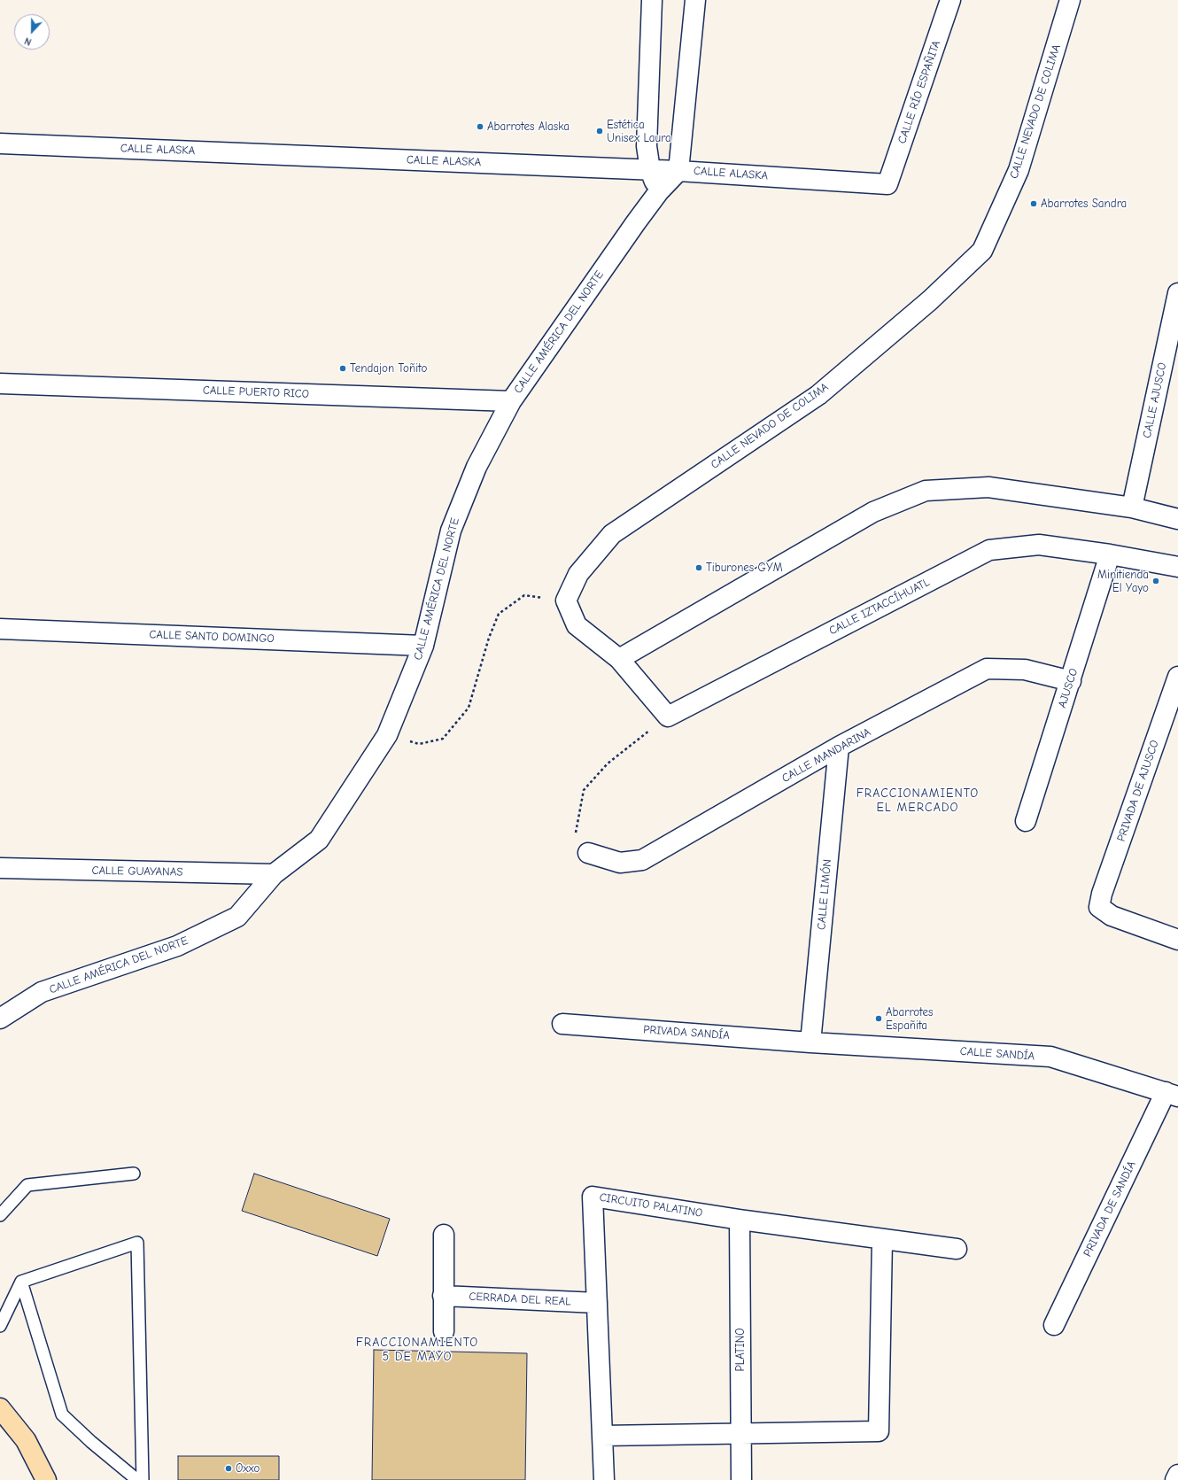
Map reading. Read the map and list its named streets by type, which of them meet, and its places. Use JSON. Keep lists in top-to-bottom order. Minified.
{"streets":{"street":["CALLE RÍO ESPAÑITA","CALLE NEVADO DE COLIMA","CALLE ALASKA","CALLE AMÉRICA DEL NORTE","CALLE PUERTO RICO","CALLE AJUSCO","CALLE IZTACCÍHUATL","CALLE SANTO DOMINGO","AJUSCO","CALLE MANDARINA","PRIVADA DE AJUSCO","CALLE GUAYANAS","CALLE LIMÓN","PRIVADA SANDÍA","CALLE SANDÍA","CIRCUITO PALATINO","PRIVADA DE SANDÍA","CERRADA DEL REAL","PLATINO"]},"crossings":[["CALLE RÍO ESPAÑITA","CALLE ALASKA"],["CALLE ALASKA","CALLE AMÉRICA DEL NORTE"],["CALLE AMÉRICA DEL NORTE","CALLE PUERTO RICO"],["CALLE AMÉRICA DEL NORTE","CALLE SANTO DOMINGO"],["CALLE AMÉRICA DEL NORTE","CALLE GUAYANAS"],["CALLE IZTACCÍHUATL","AJUSCO"],["AJUSCO","CALLE MANDARINA"],["CALLE MANDARINA","CALLE LIMÓN"],["CALLE LIMÓN","PRIVADA SANDÍA"],["CALLE LIMÓN","CALLE SANDÍA"],["PRIVADA SANDÍA","CALLE SANDÍA"],["CALLE SANDÍA","PRIVADA DE SANDÍA"],["CIRCUITO PALATINO","CERRADA DEL REAL"],["CIRCUITO PALATINO","PLATINO"]],"districts":["FRACCIONAMIENTO EL MERCADO","FRACCIONAMIENTO 5 DE MAYO"],"places":["Abarrotes Alaska","Estética Unisex Laura","Abarrotes Sandra","Tendajon Toñito","Tiburones GYM","Minitienda El Yayo","Abarrotes Españita","Oxxo"],"north":"bottom"}
